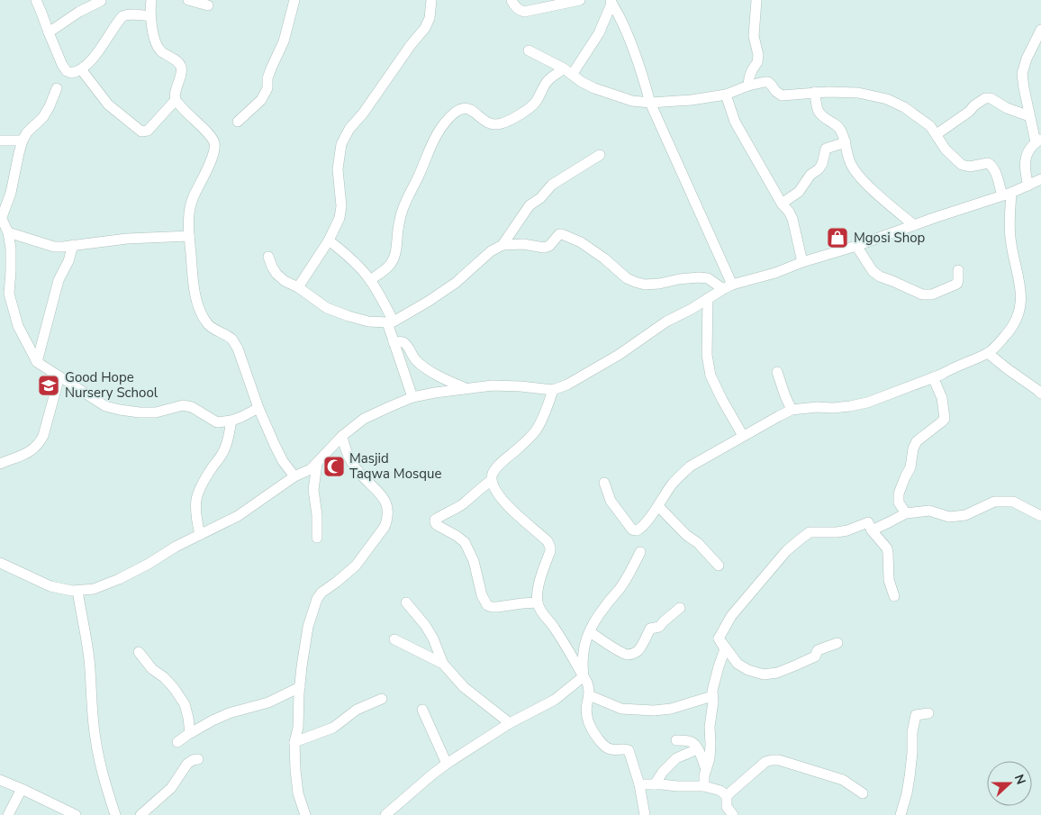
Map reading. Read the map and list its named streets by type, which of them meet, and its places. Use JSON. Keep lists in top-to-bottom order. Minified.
{"places":{"shop":["Mgosi Shop"],"school or university":["Good Hope Nursery School"],"mosque":["Masjid Taqwa Mosque"]},"north":"right"}
